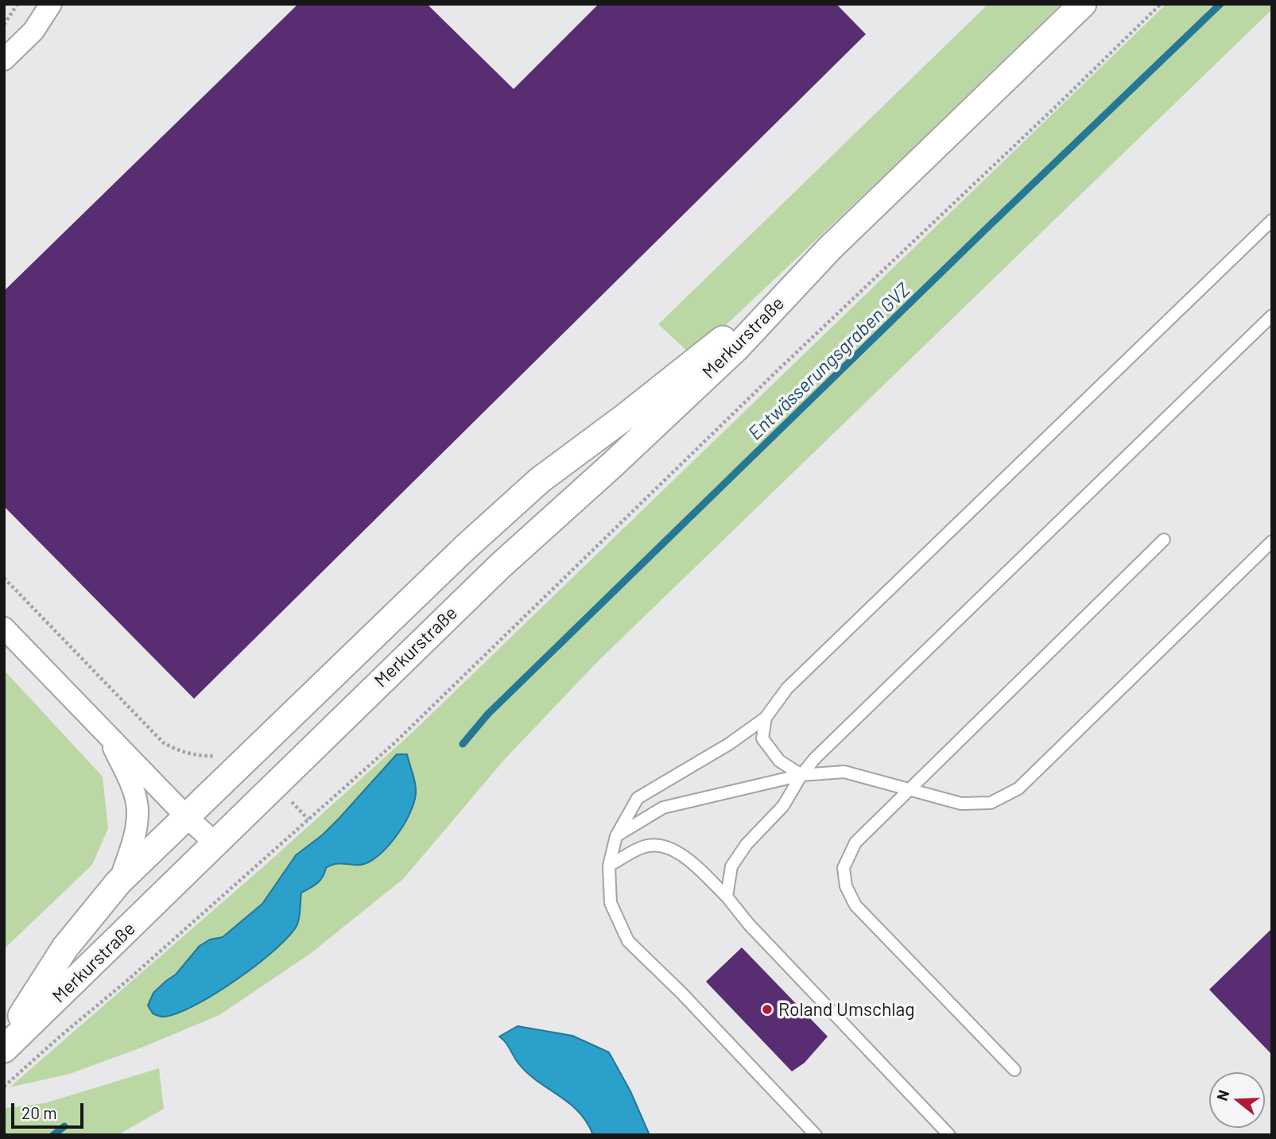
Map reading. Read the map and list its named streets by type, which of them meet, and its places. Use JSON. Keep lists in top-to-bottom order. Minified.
{"streets":{"street":["Merkurstraße"]},"water":["Entwässerungsgraben GVZ"],"places":["Roland Umschlag"],"scale_bar":"20 m","north":"left"}
